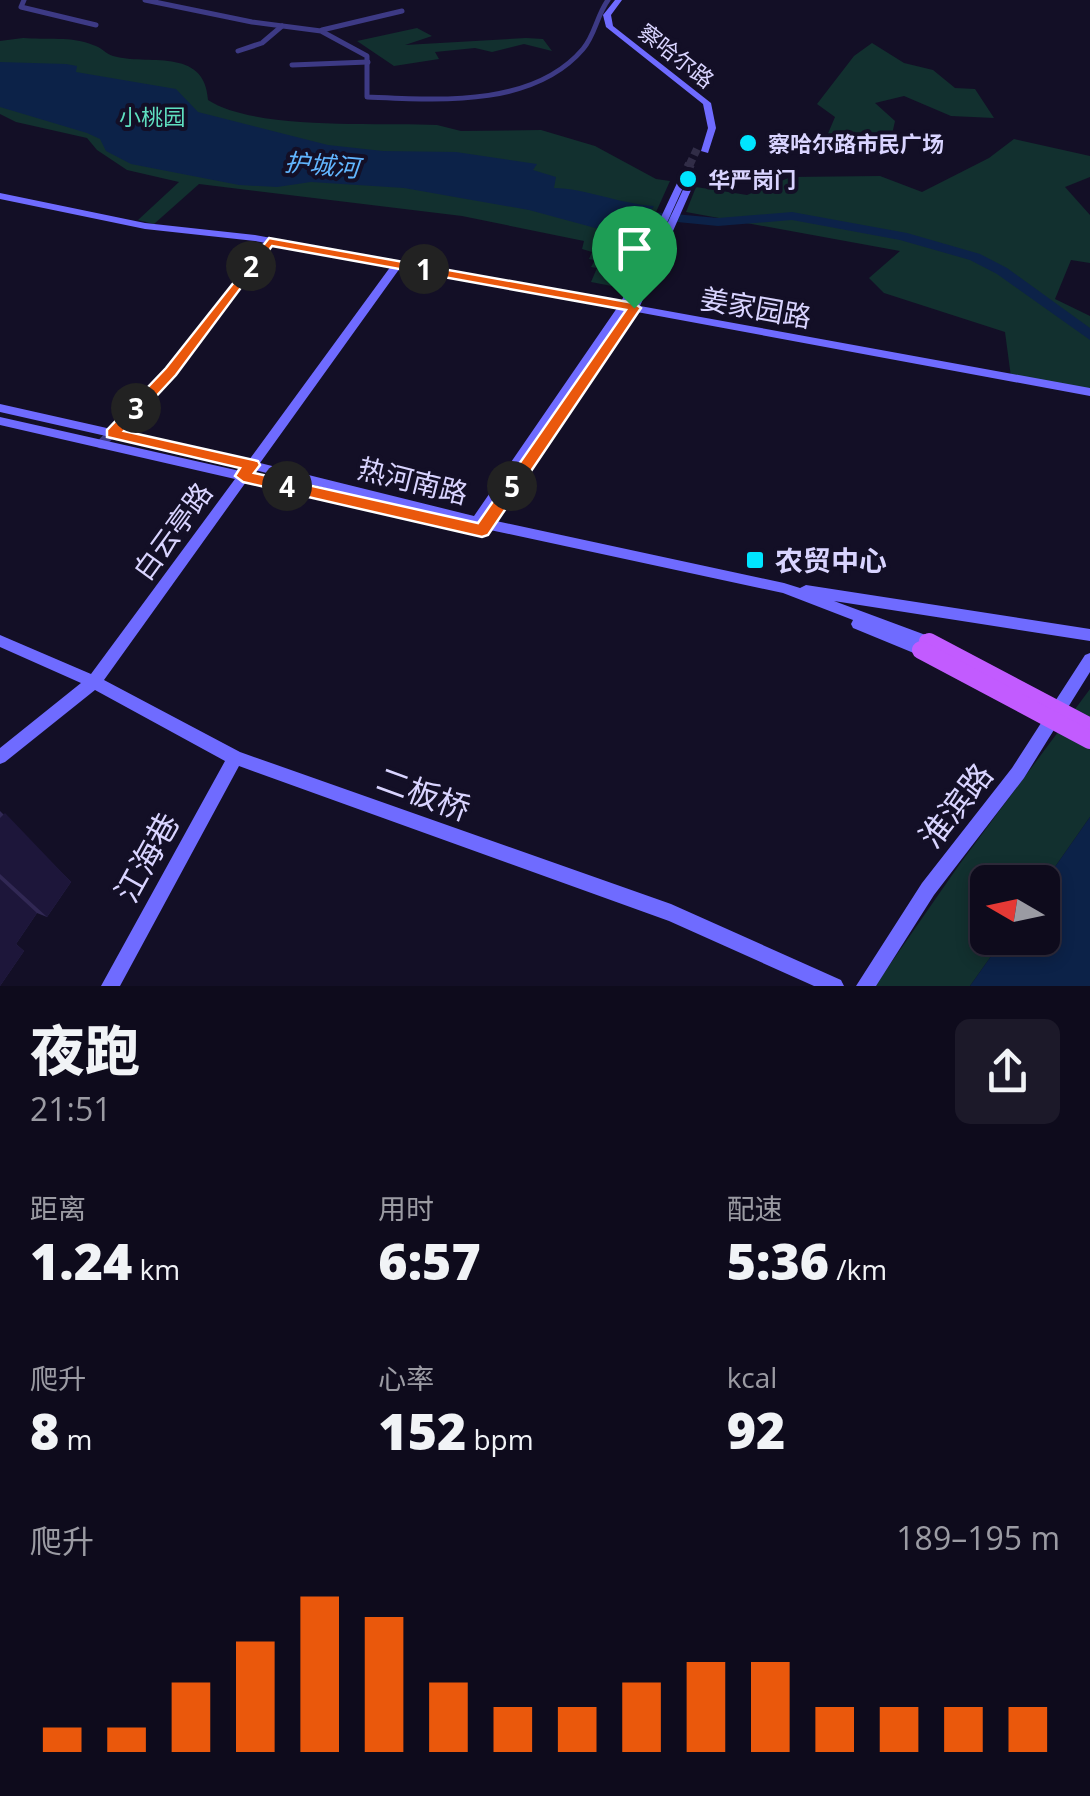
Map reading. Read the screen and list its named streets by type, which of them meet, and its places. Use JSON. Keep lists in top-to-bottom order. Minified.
{"streets":{"street":["察哈尔路","姜家园路","热河南路","白云亭路","二板桥","淮滨路","江海巷"]},"crossings":[["姜家园路","白云亭路"],["热河南路","白云亭路"],["白云亭路","二板桥"],["二板桥","江海巷"]],"water":["护城河"],"parks":["小桃园"],"places":{"other":["察哈尔路市民广场","华严岗门"],"transit":["农贸中心"]},"north":"left","page":{"pins":["2","1","3","4","5"],"heading":["夜跑","21:51"],"stats":[["距离","1.24 km"],["用时","6:57"],["配速","5:36 /km"],["爬升","8 m"],["心率","152 bpm"],["kcal","92"]],"chart":["爬升","189–195 m"]}}
